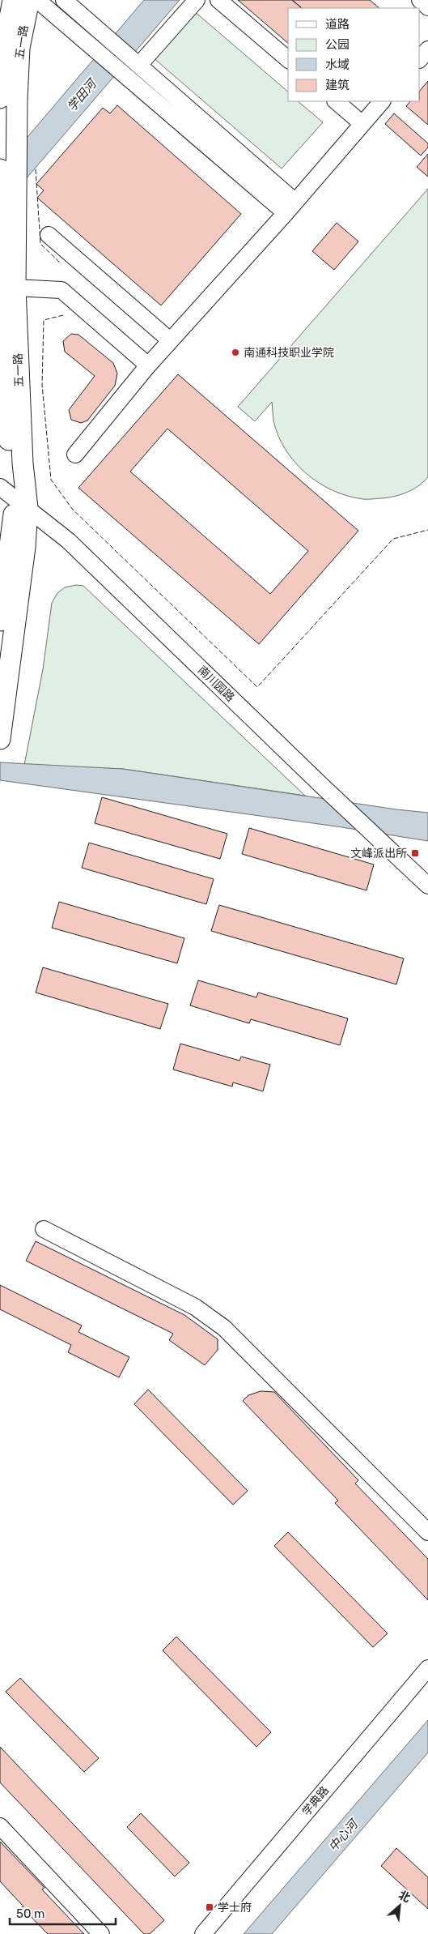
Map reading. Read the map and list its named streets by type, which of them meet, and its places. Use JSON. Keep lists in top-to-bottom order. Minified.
{"streets":{"main road":["五一路"],"street":["南川园路","学典路"]},"crossings":[["五一路","南川园路"]],"water":["学田河","中心河"],"places":{"other":["南通科技职业学院"],"transit":["文峰派出所","学士府"]},"legend":["道路","公园","水域","建筑"],"scale_bar":"50 m","north":"top right"}
